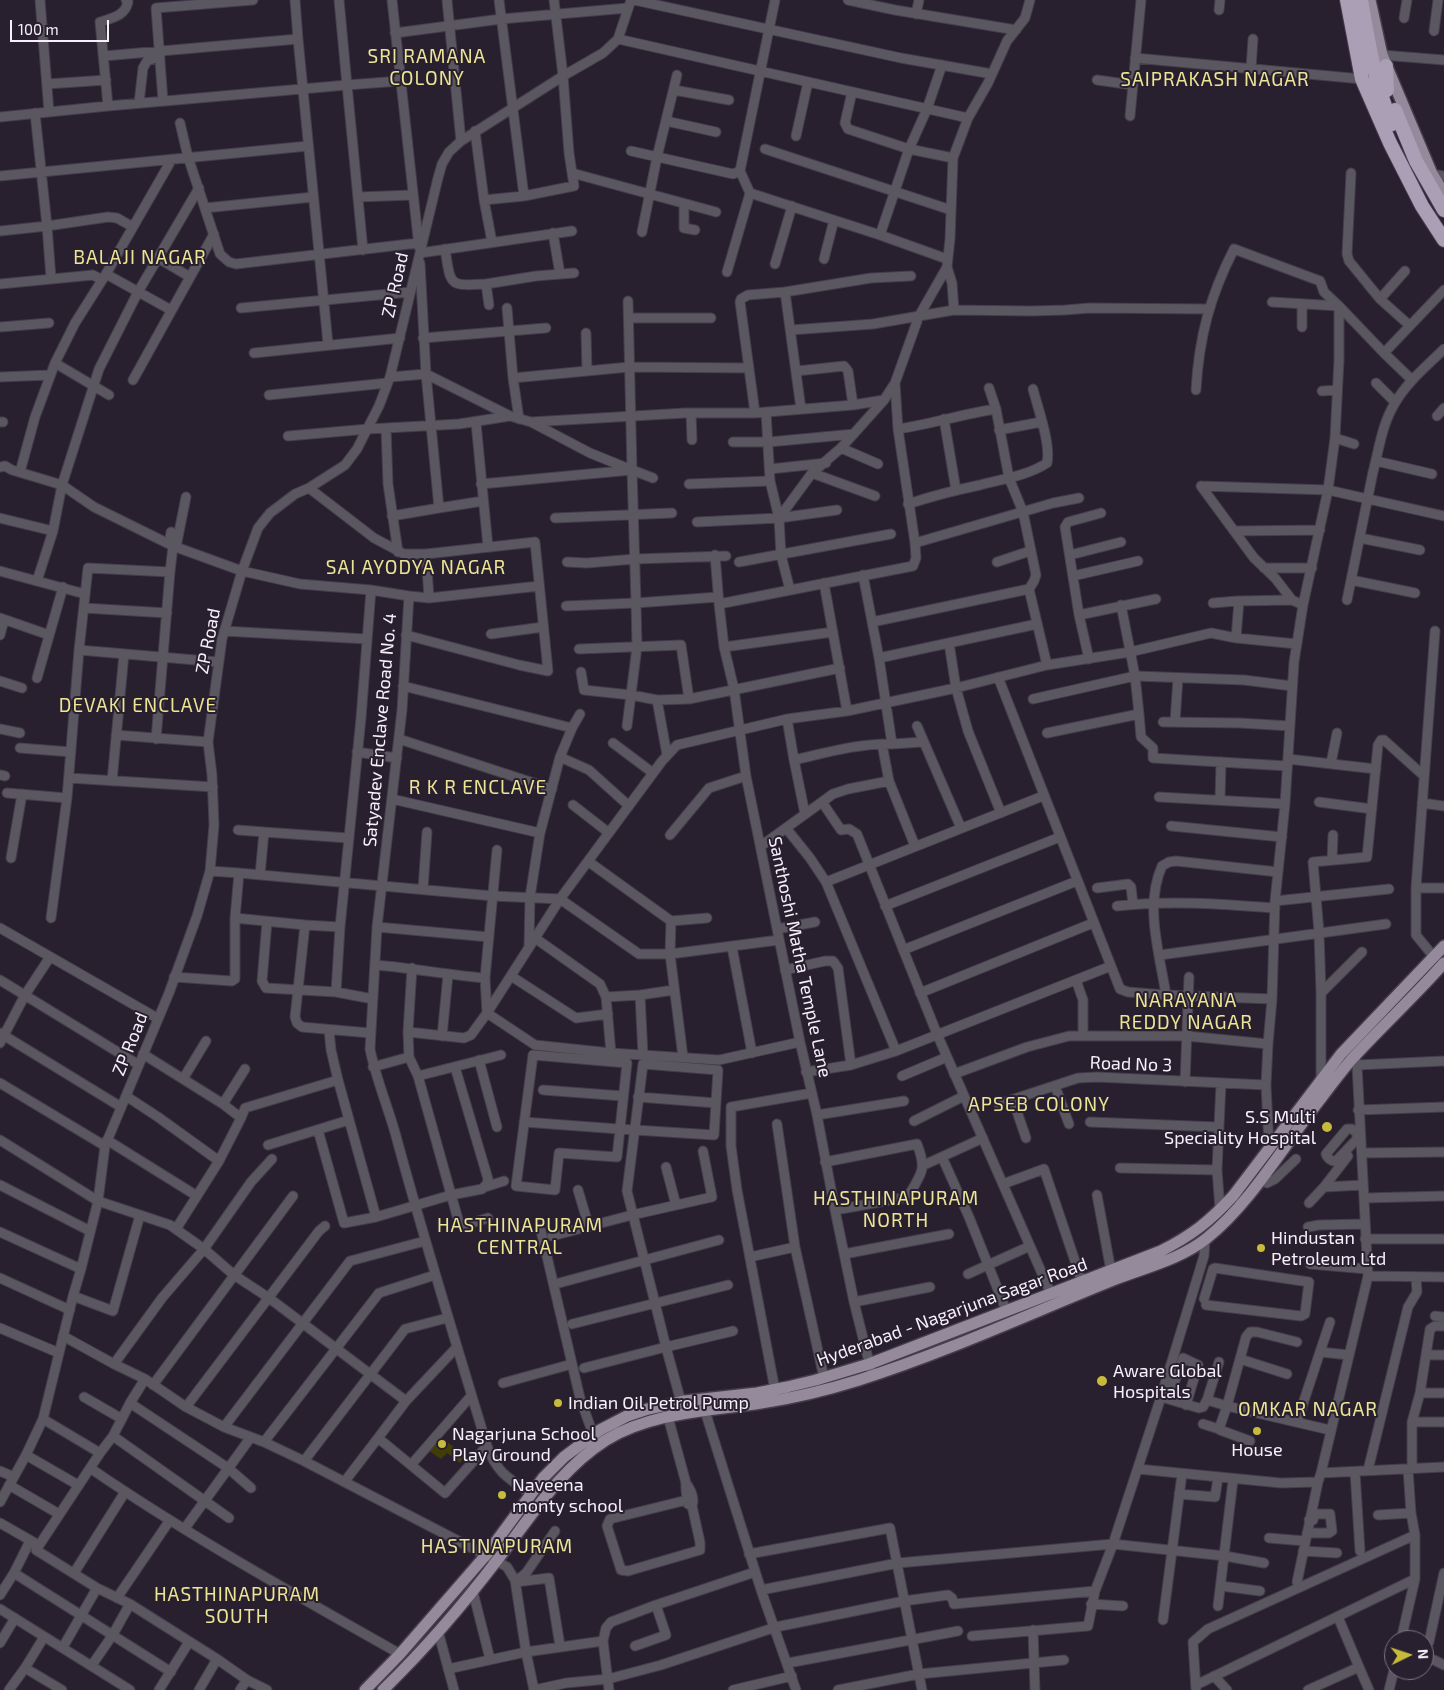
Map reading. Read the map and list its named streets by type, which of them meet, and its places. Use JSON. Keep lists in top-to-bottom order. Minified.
{"streets":{"main road":["Hyderabad - Nagarjuna Sagar Road"],"street":["ZP Road","Satyadev Enclave Road No. 4","Santhoshi Matha Temple Lane","Road No 3"]},"crossings":[["ZP Road","Satyadev Enclave Road No. 4"],["Satyadev Enclave Road No. 4","Hyderabad - Nagarjuna Sagar Road"],["Santhoshi Matha Temple Lane","Hyderabad - Nagarjuna Sagar Road"]],"districts":["SRI RAMANA COLONY","SAIPRAKASH NAGAR","BALAJI NAGAR","SAI AYODYA NAGAR","DEVAKI ENCLAVE","R K R ENCLAVE","NARAYANA REDDY NAGAR","APSEB COLONY","HASTHINAPURAM NORTH","HASTHINAPURAM CENTRAL","OMKAR NAGAR","HASTINAPURAM","HASTHINAPURAM SOUTH"],"places":["S.S Multi Speciality Hospital","Hindustan Petroleum Ltd","Aware Global Hospitals","Indian Oil Petrol Pump","House","Nagarjuna School Play Ground","Naveena monty school"],"scale_bar":"100 m","north":"right"}
